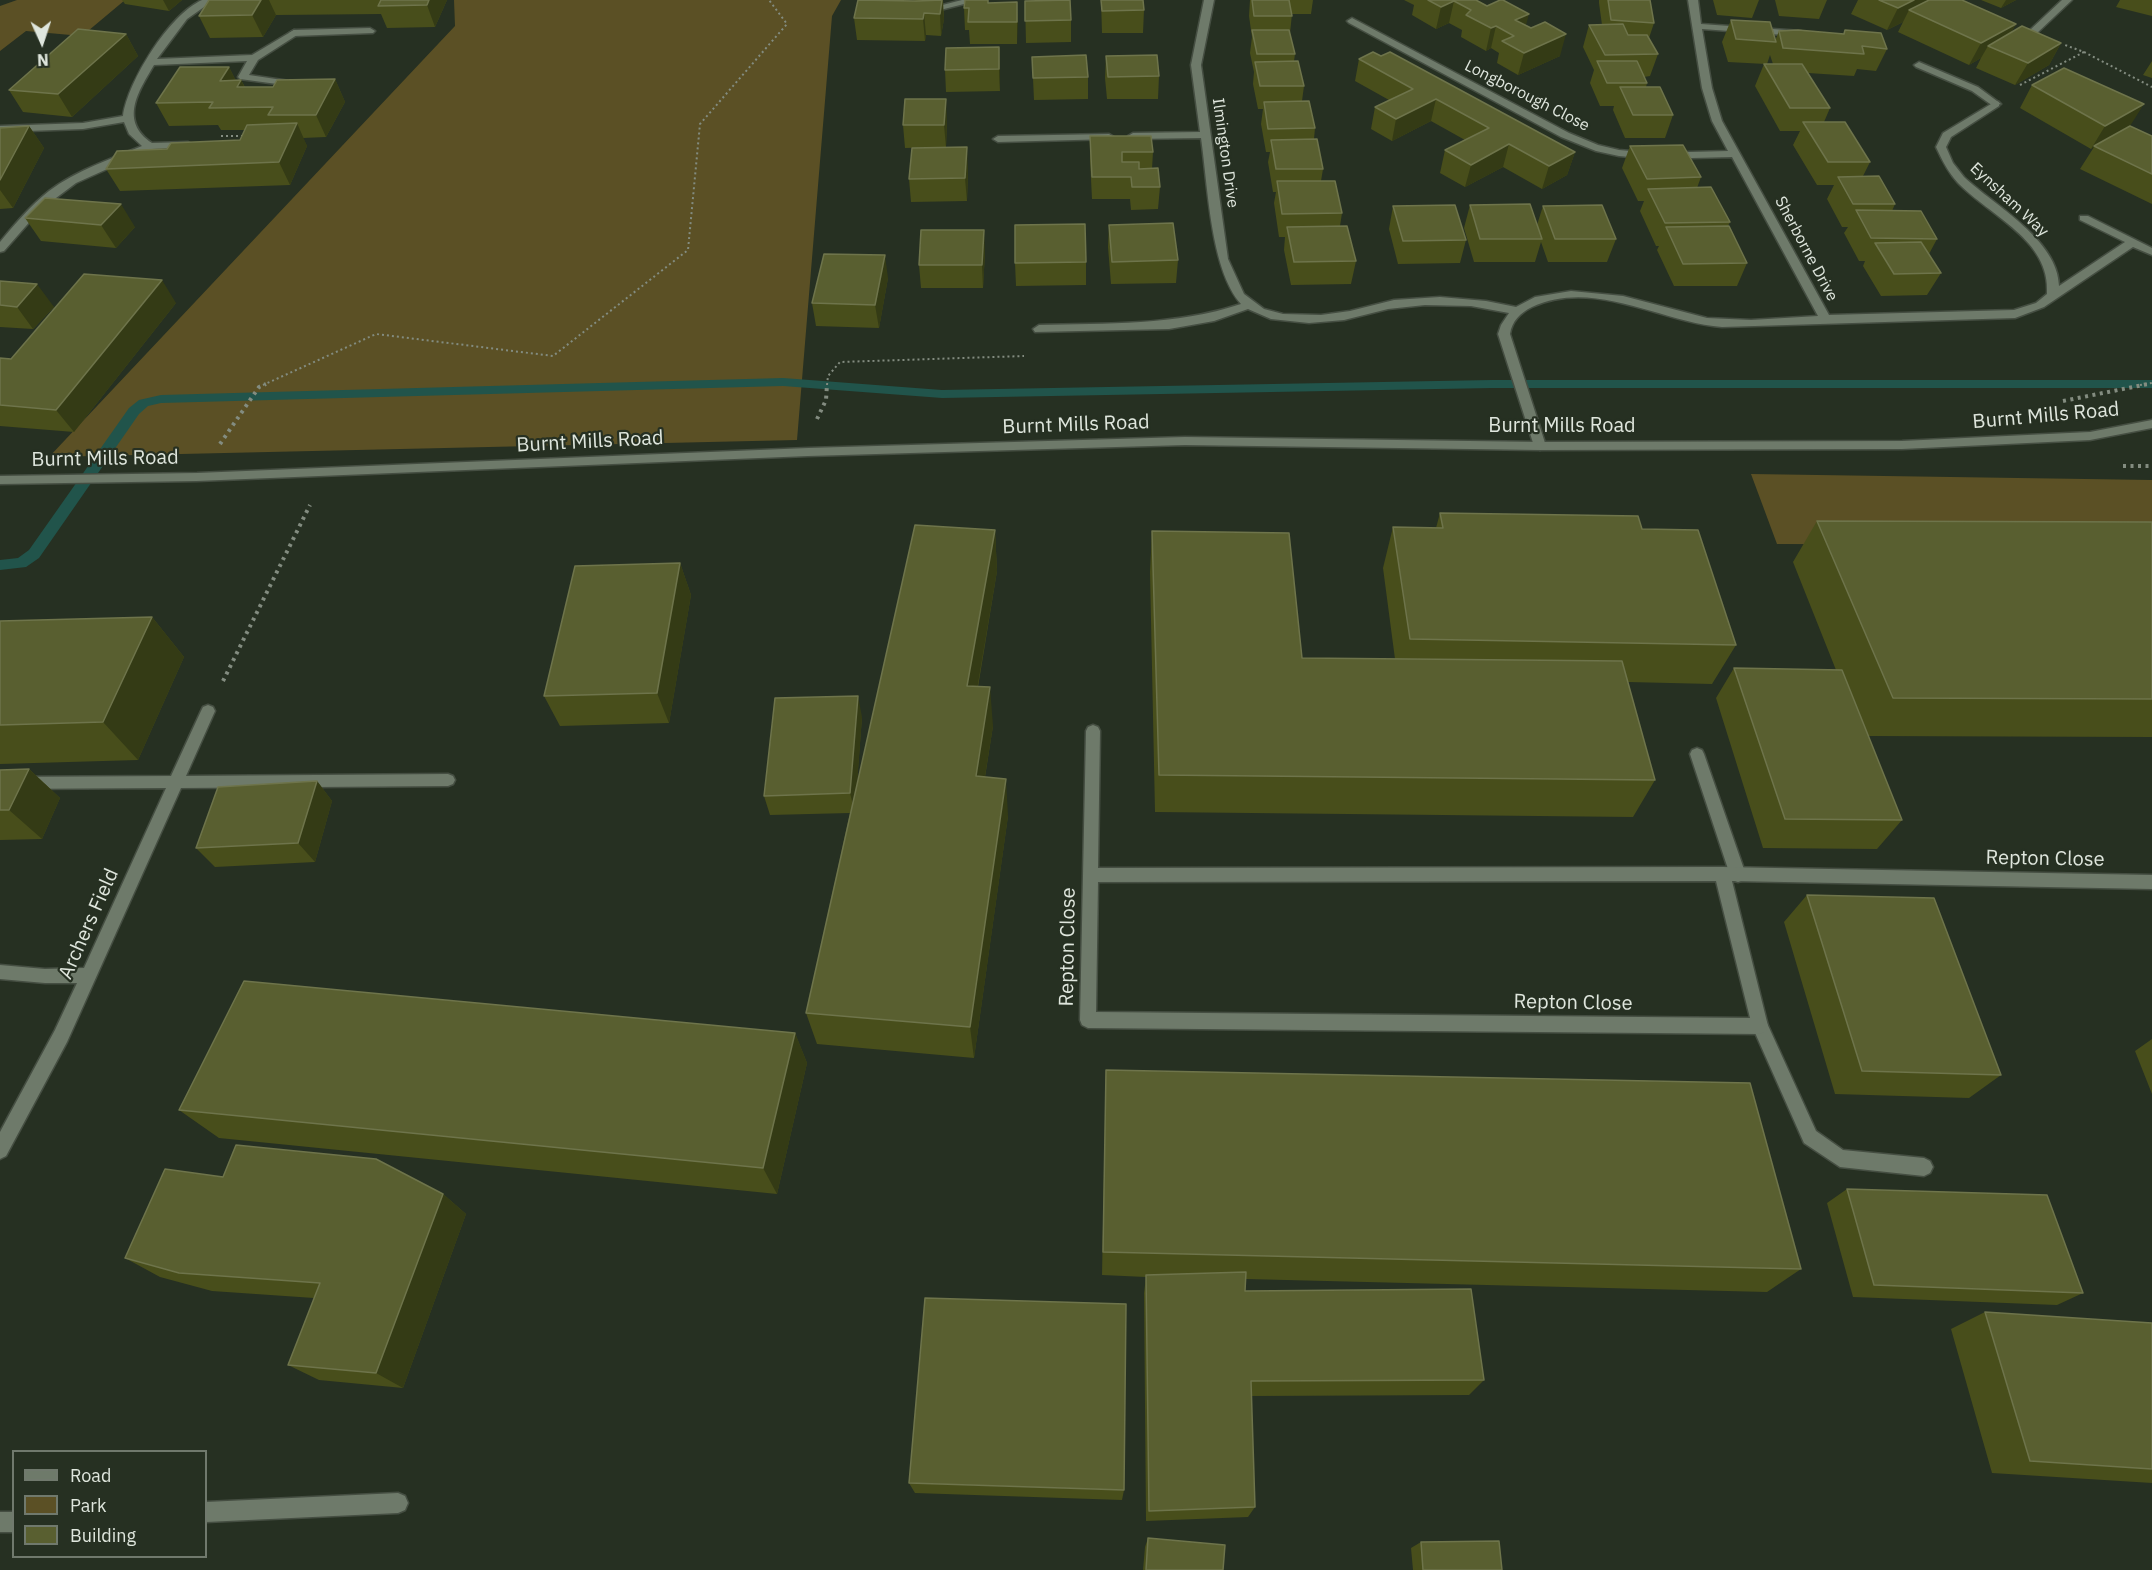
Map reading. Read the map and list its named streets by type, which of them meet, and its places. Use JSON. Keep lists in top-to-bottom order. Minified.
{"streets":{"street":["Longborough Close","Ilmington Drive","Eynsham Way","Sherborne Drive","Burnt Mills Road","Repton Close","Archers Field"]},"crossings":[["Longborough Close","Sherborne Drive"]],"legend":["Road","Park","Building"],"north":"bottom"}
